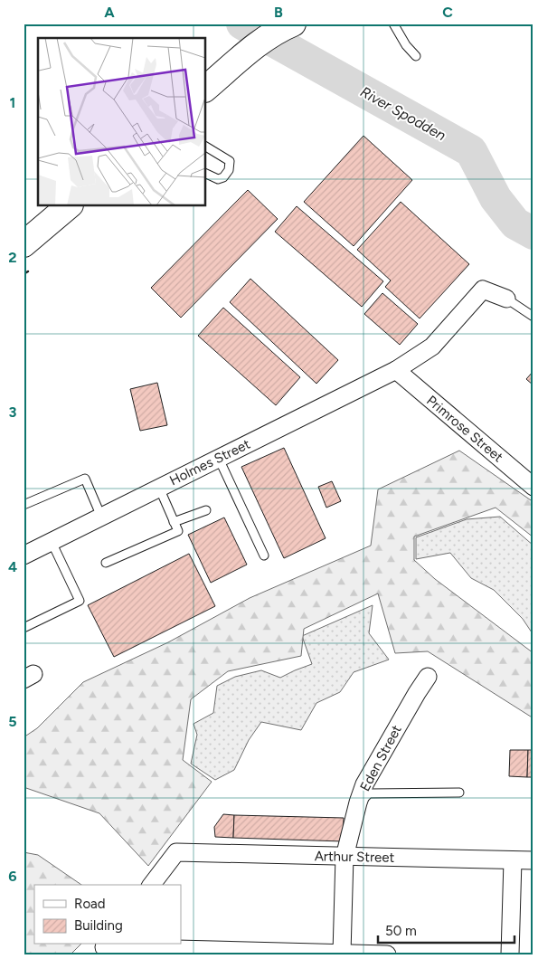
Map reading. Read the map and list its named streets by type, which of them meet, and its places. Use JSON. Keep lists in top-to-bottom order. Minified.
{"streets":{"street":["Primrose Street","Holmes Street","Eden Street","Arthur Street"]},"crossings":[["Primrose Street","Holmes Street"],["Eden Street","Arthur Street"]],"water":["River Spodden"],"legend":["Road","Building"],"scale_bar":"50 m","grid":{"columns":["A","B","C"],"rows":["1","2","3","4","5","6"]}}
